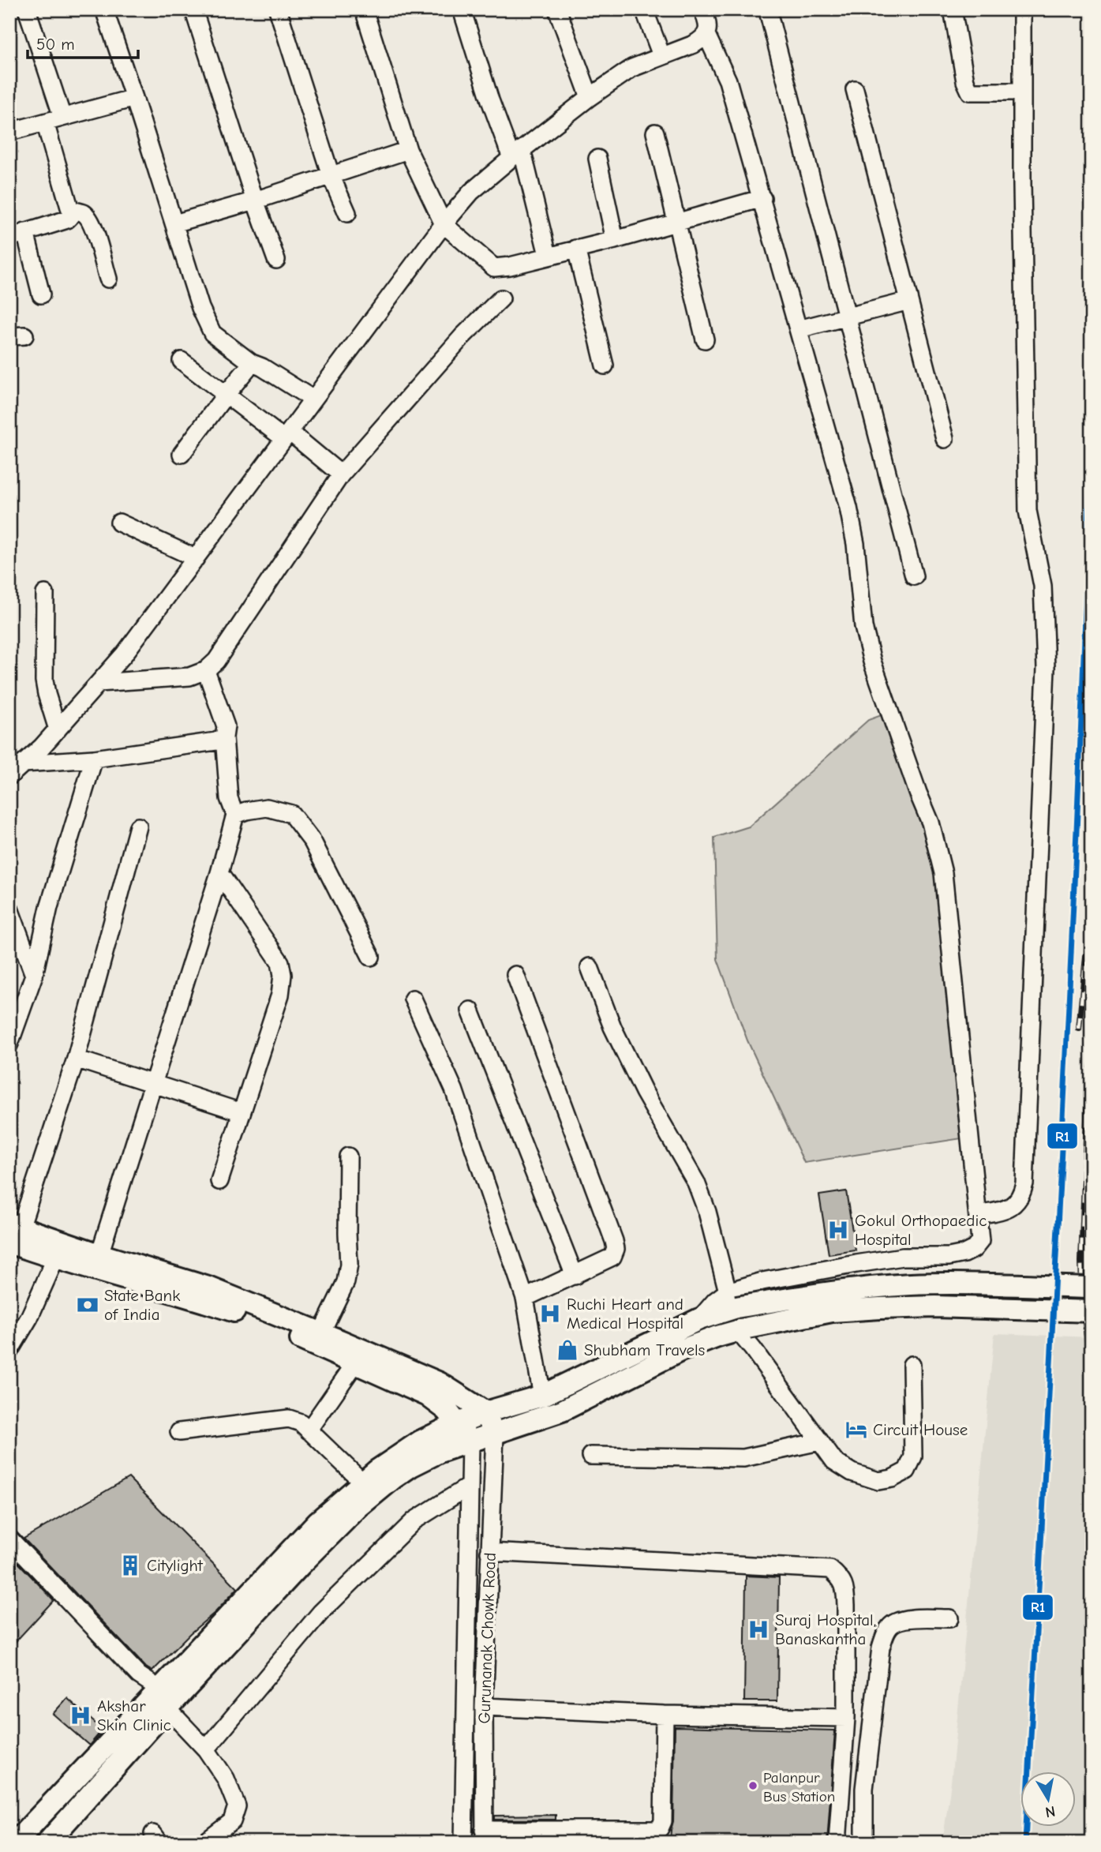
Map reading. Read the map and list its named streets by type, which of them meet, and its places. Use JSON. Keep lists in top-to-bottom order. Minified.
{"streets":{"street":["Gurunanak Chowk Road"]},"places":{"hospital":["Gokul Orthopaedic Hospital","Ruchi Heart and Medical Hospital","Suraj Hospital, Banaskantha","Akshar Skin Clinic"],"bank":["State Bank of India"],"shop":["Shubham Travels"],"hotel":["Circuit House"],"building":["Citylight"],"other":["Palanpur Bus Station"]},"lines":["transit line R1"],"scale_bar":"50 m","north":"bottom"}
